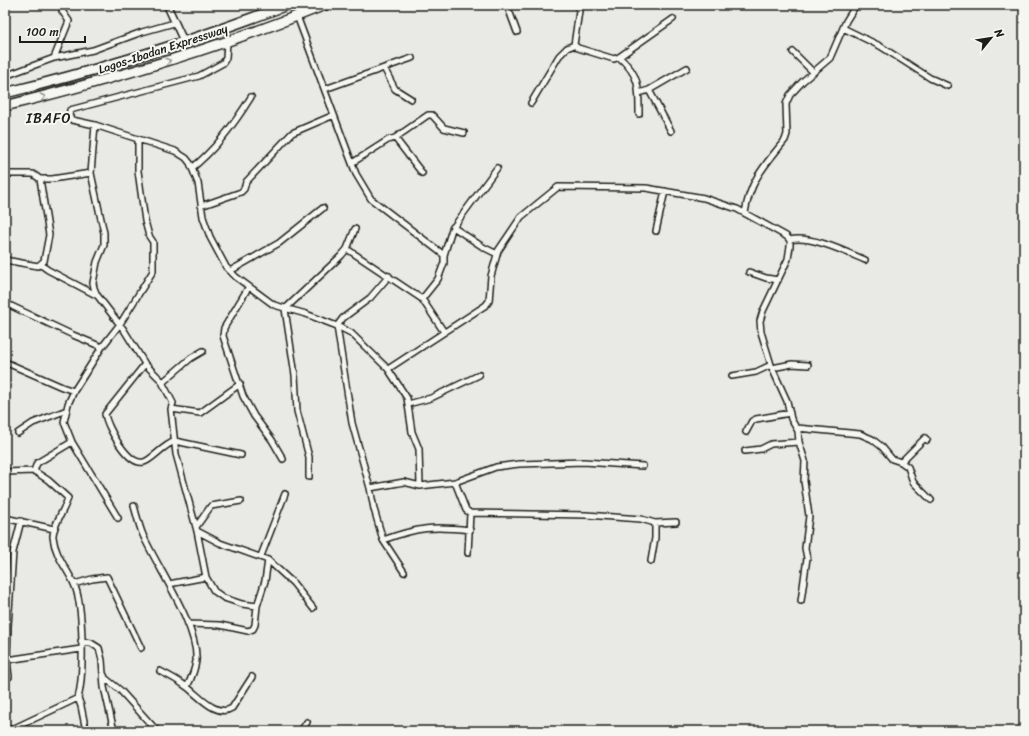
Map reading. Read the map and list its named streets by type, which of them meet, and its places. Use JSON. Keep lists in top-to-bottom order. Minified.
{"streets":{"highway":["Lagos-Ibadan Expressway"]},"districts":["IBAFO"],"scale_bar":"100 m","north":"top right"}
